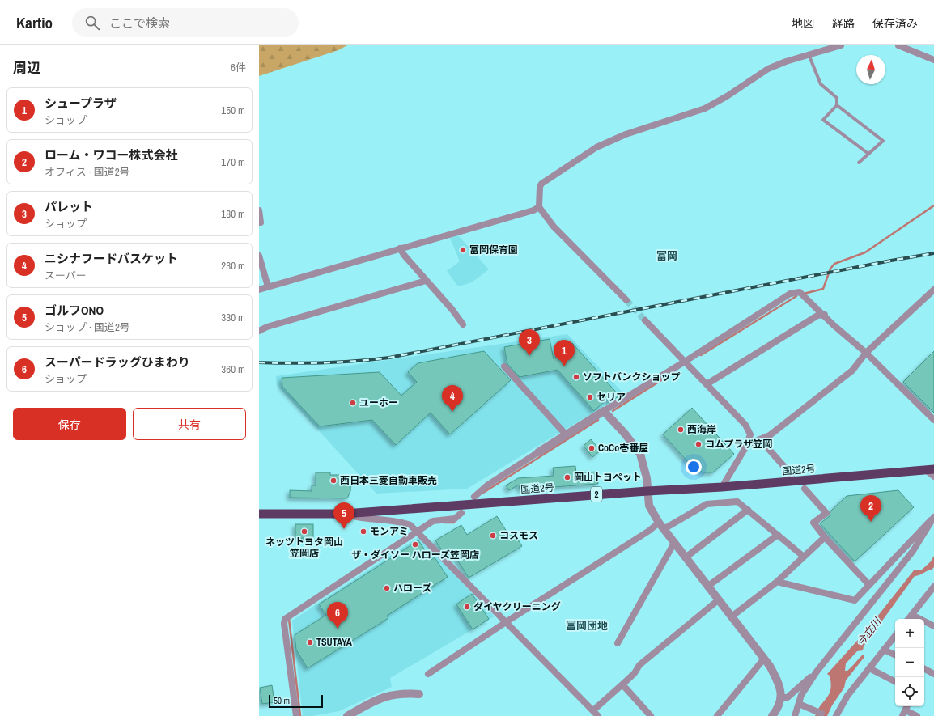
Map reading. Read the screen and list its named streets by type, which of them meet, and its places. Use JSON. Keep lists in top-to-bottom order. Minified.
{"streets":{"highway":["国道2号","2"]},"districts":["富岡","富岡団地"],"water":["今立川"],"places":["富岡保育園","ソフトバンクショップ","セリア","ユーホー","西海岸","コムプラザ笠岡","CoCo壱番屋","岡山トヨペット","西日本三菱自動車販売","ネッツトヨタ岡山 笠岡店","モンアミ","コスモス","ザ・ダイソー ハローズ笠岡店","ハローズ","ダイヤクリーニング","TSUTAYA"],"scale_bar":"50 m","north":"top","page":{"header":"Kartio","search":"ここで検索","nav":["地図","経路","保存済み"],"heading":["周辺","6件"],"list":[{"mark":"1","name":"シュープラザ","note":"ショップ","value":"150 m"},{"mark":"2","name":"ローム・ワコー株式会社","note":"オフィス · 国道2号","value":"170 m"},{"mark":"3","name":"パレット","note":"ショップ","value":"180 m"},{"mark":"4","name":"ニシナフードバスケット","note":"スーパー","value":"230 m"},{"mark":"5","name":"ゴルフONO","note":"ショップ · 国道2号","value":"330 m"},{"mark":"6","name":"スーパードラッグひまわり","note":"ショップ","value":"360 m"}],"pins":["3","1","4","2","5","6"],"buttons":["保存","共有"],"map_buttons":["+","−"],"scale":"50 m"}}
